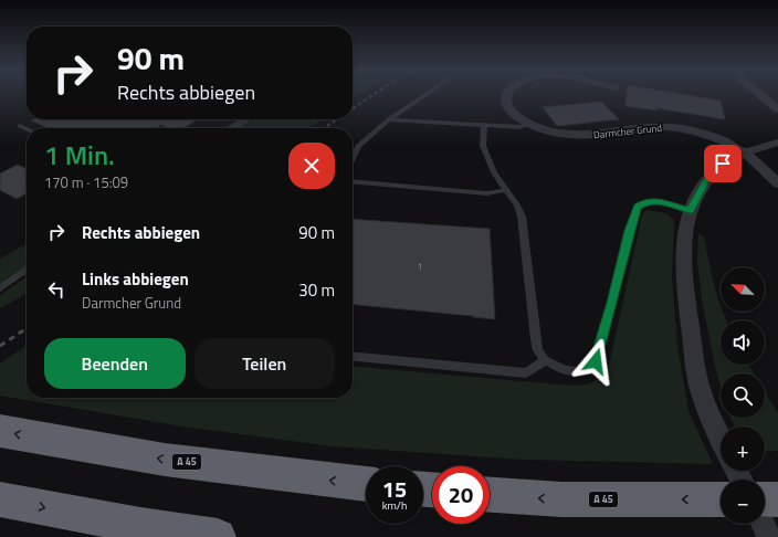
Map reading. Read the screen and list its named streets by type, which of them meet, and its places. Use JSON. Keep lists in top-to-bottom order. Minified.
{"streets":{"highway":["A 45"],"street":["Darmcher Grund"]},"house_numbers":["1"],"north":"top left","page":{"turn":["90 m","Rechts abbiegen"],"heading":["1 Min.","170 m · 15:09"],"list":[{"name":"Rechts abbiegen","value":"90 m"},{"name":"Links abbiegen","note":"Darmcher Grund","value":"30 m"}],"map_buttons":["+","−"],"buttons":["Beenden","Teilen"],"speed":"15 km/h","limit":"20"}}
